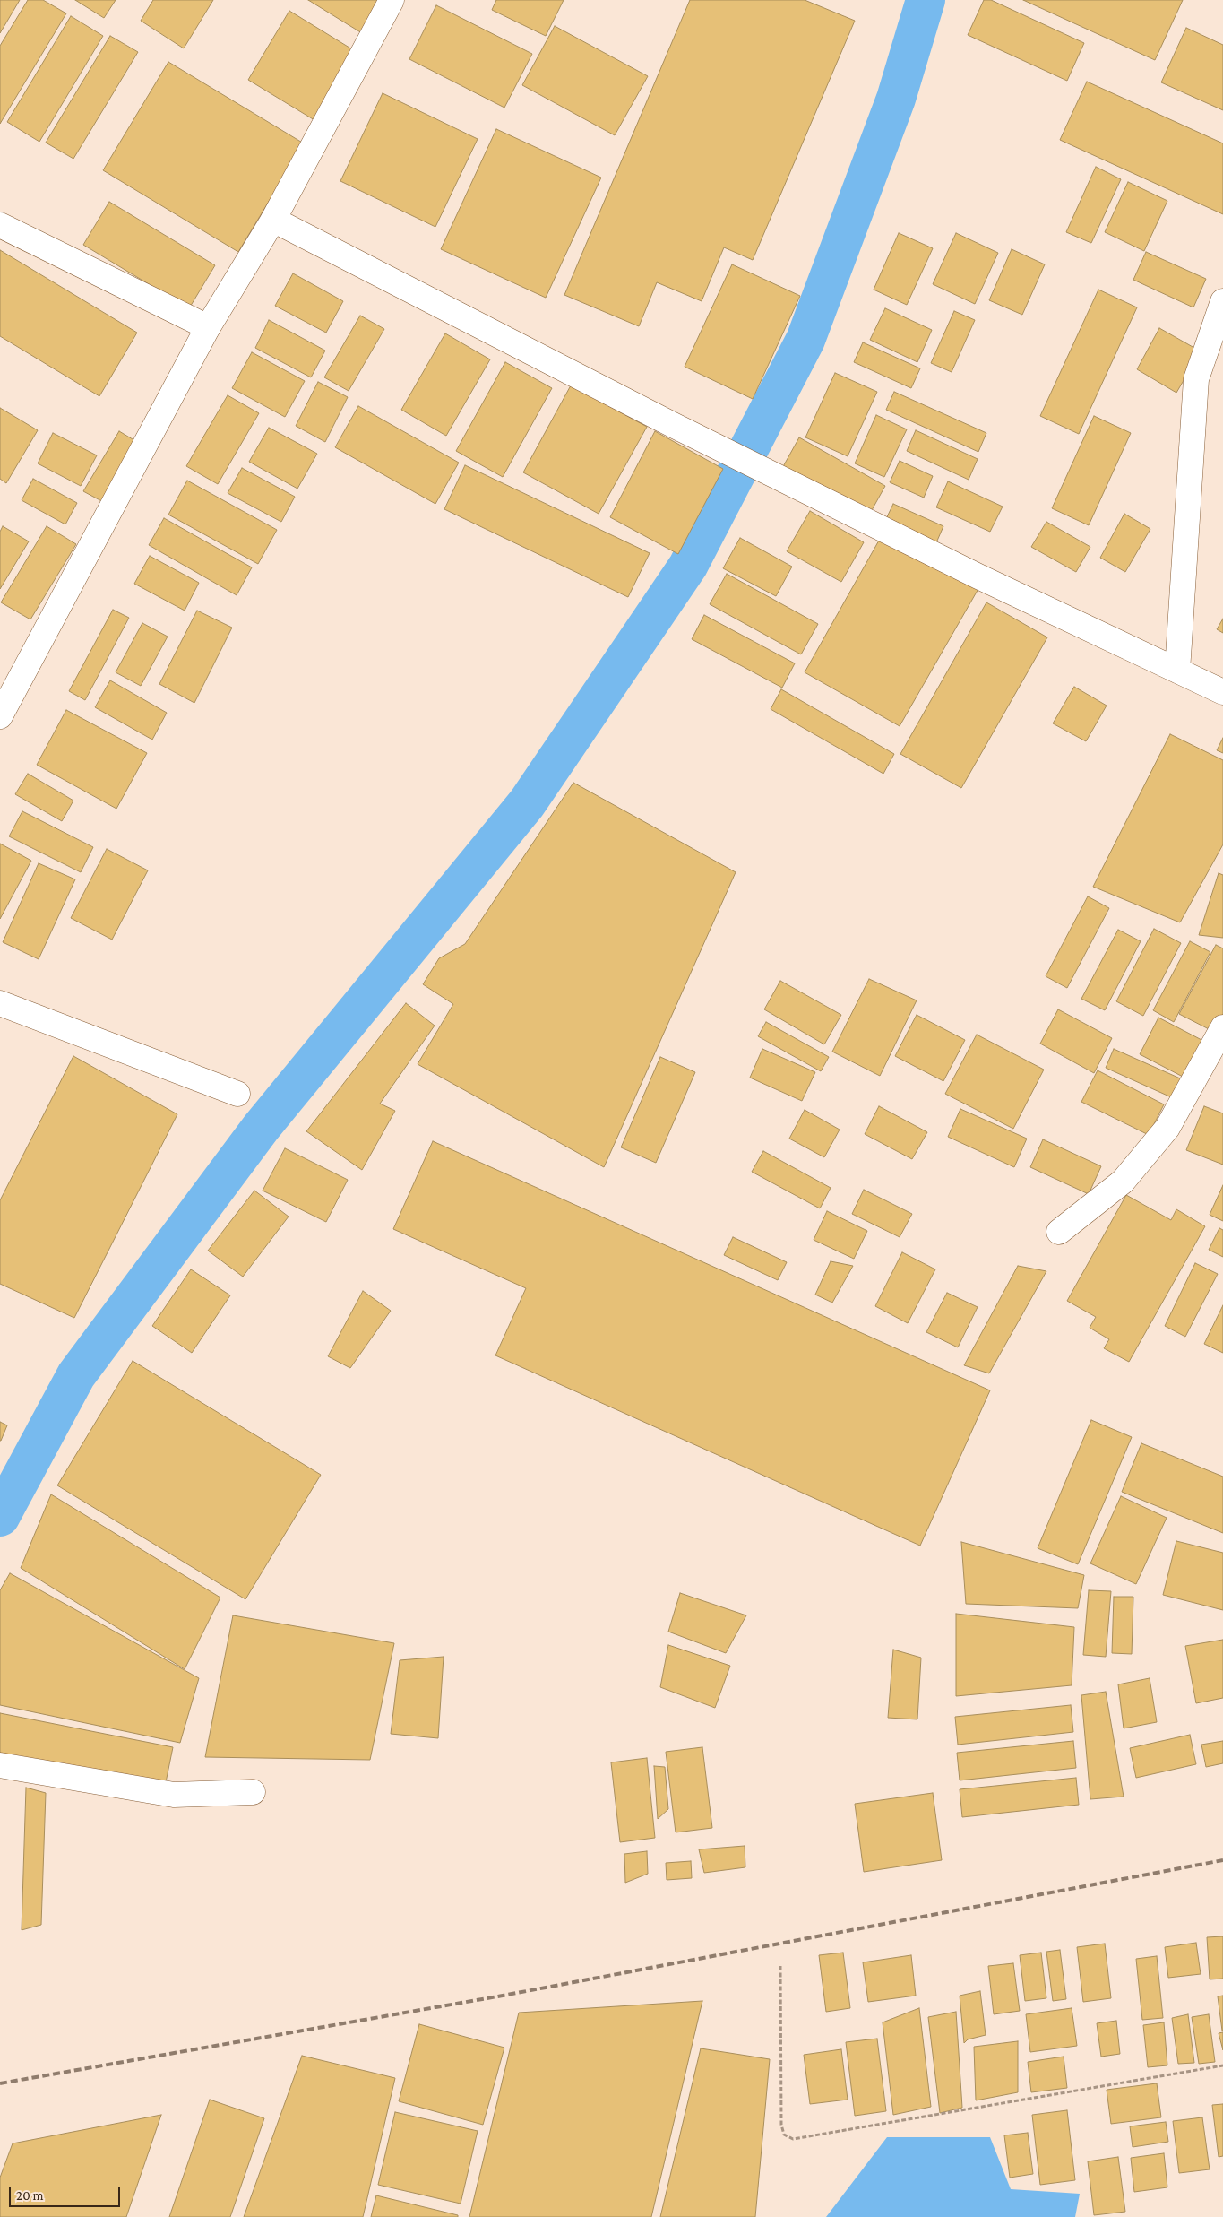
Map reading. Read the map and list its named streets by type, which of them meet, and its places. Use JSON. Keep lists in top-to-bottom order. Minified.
{"scale_bar":"20 m"}
